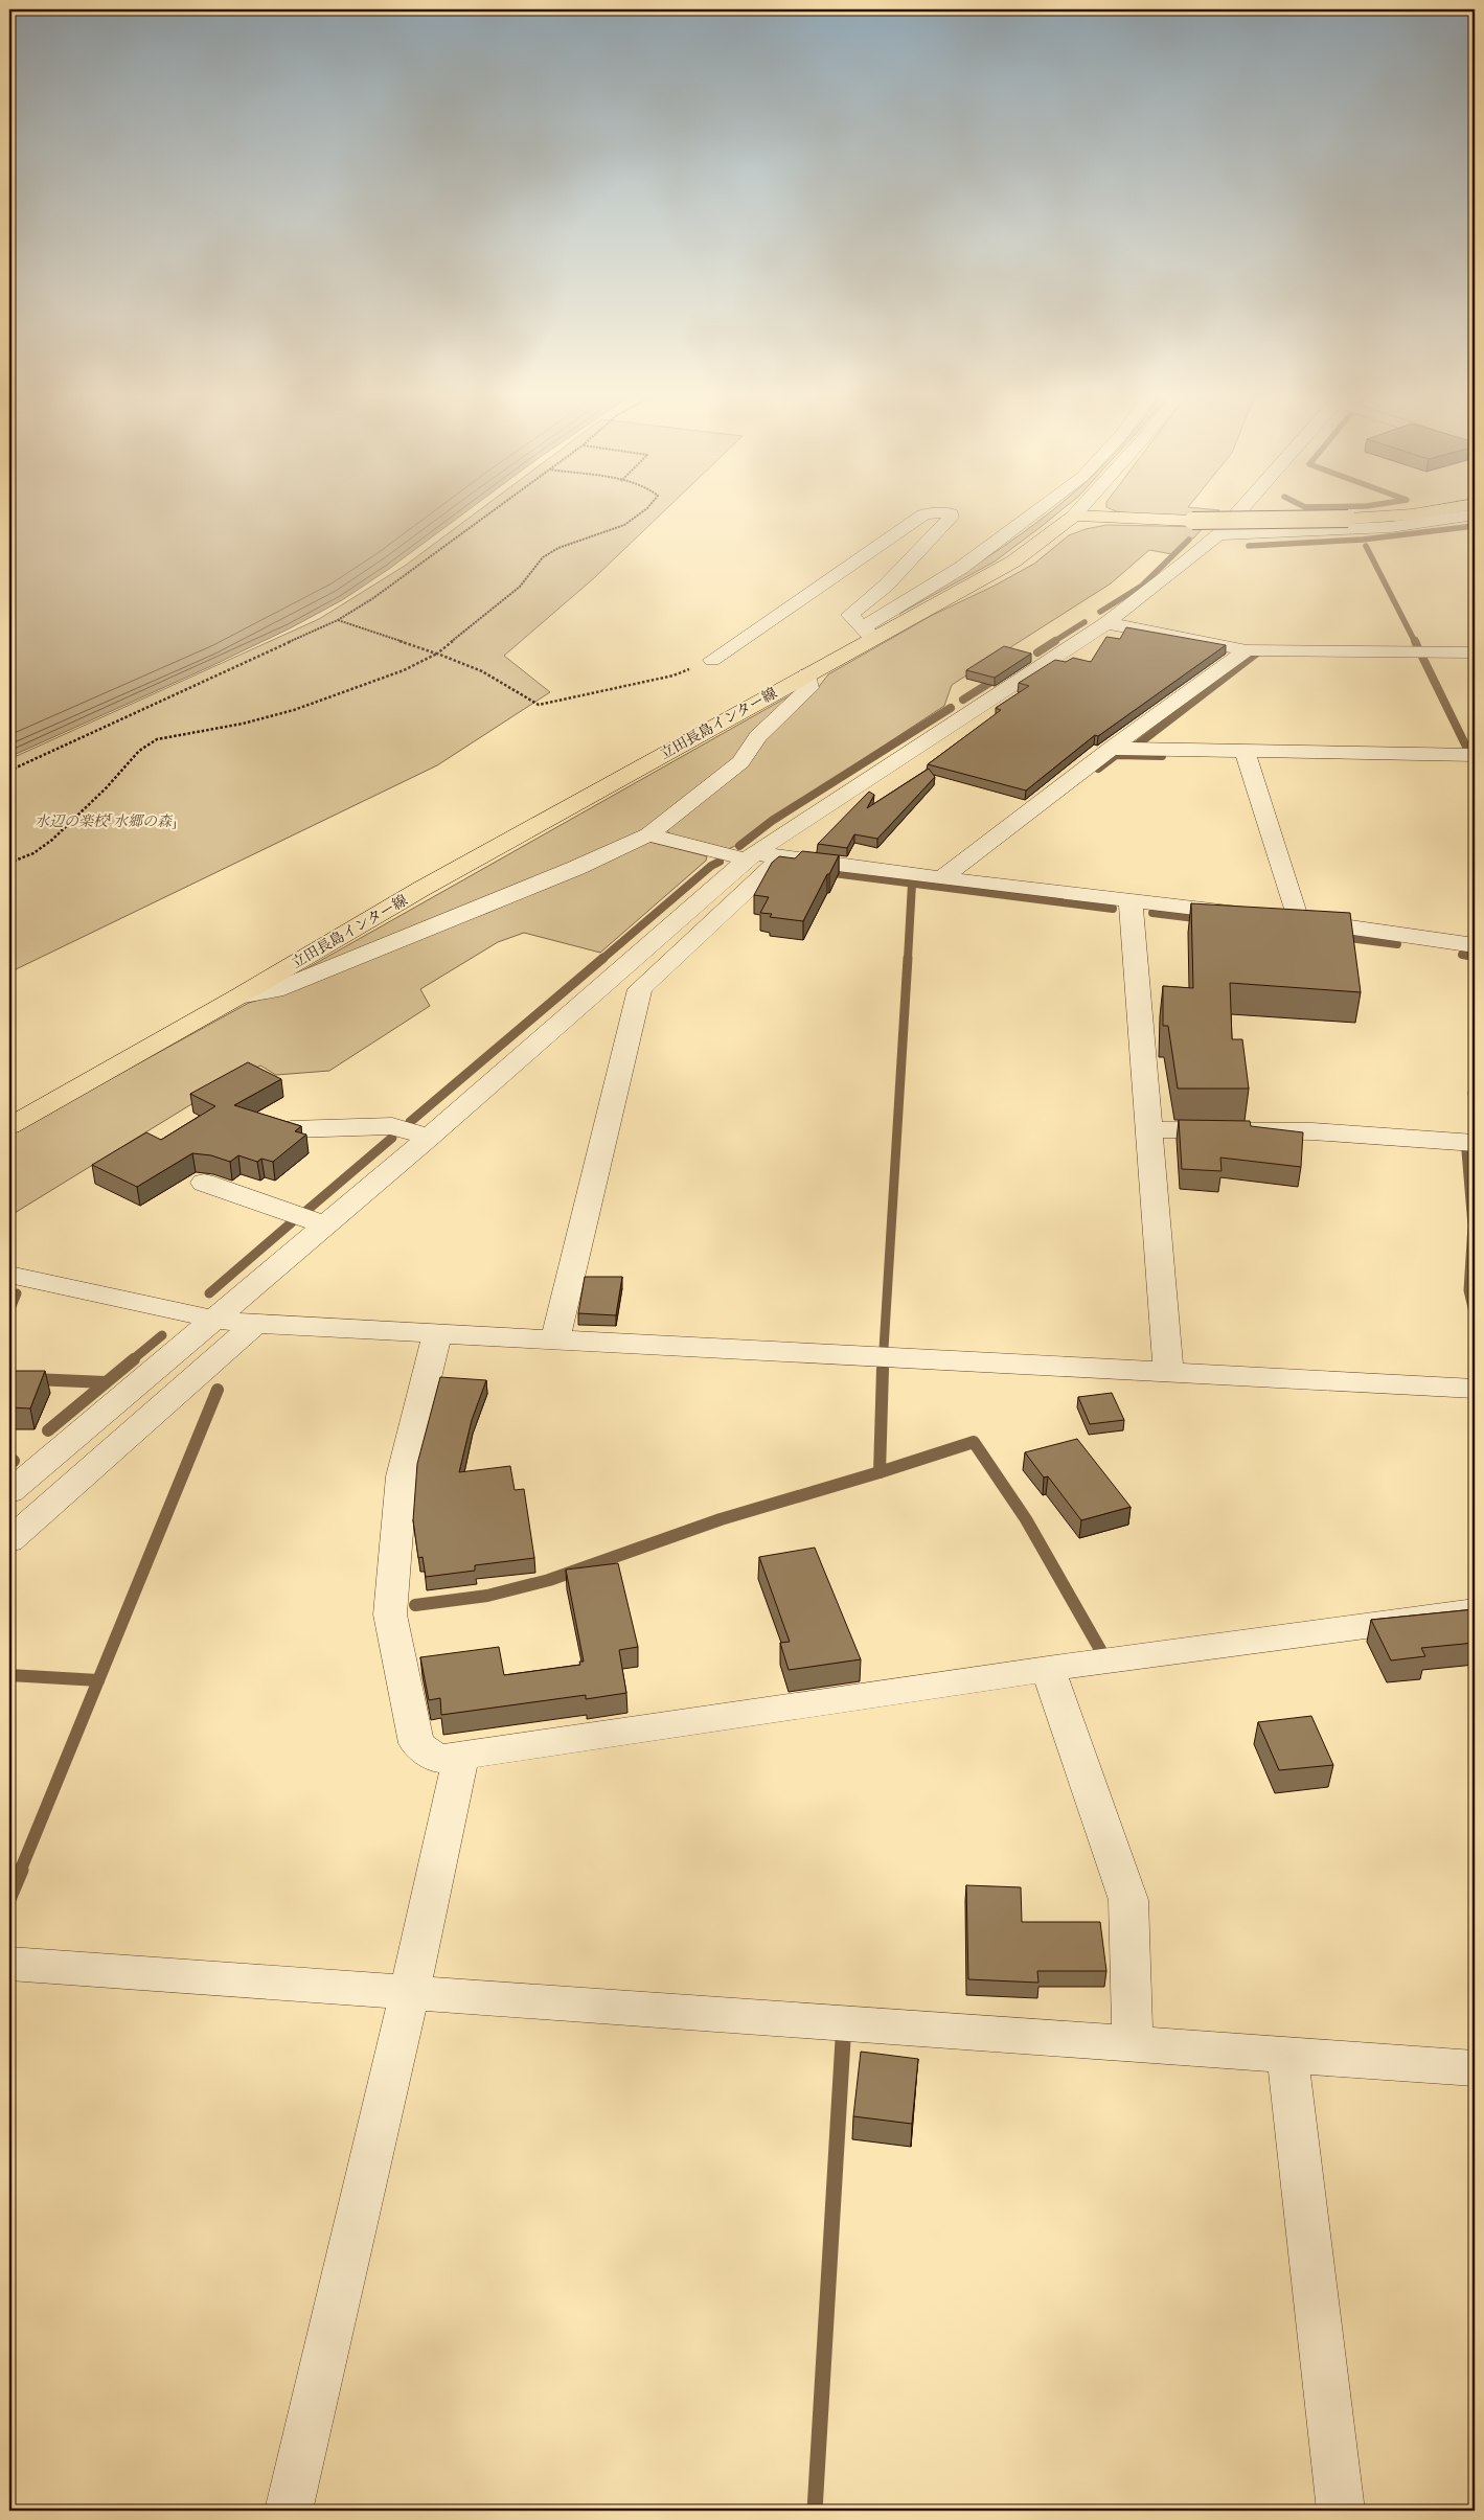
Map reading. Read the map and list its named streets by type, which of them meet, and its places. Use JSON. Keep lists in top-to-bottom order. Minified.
{"streets":{"main road":["立田長島インター線"]},"parks":["水辺の楽校「水郷の森」"]}
